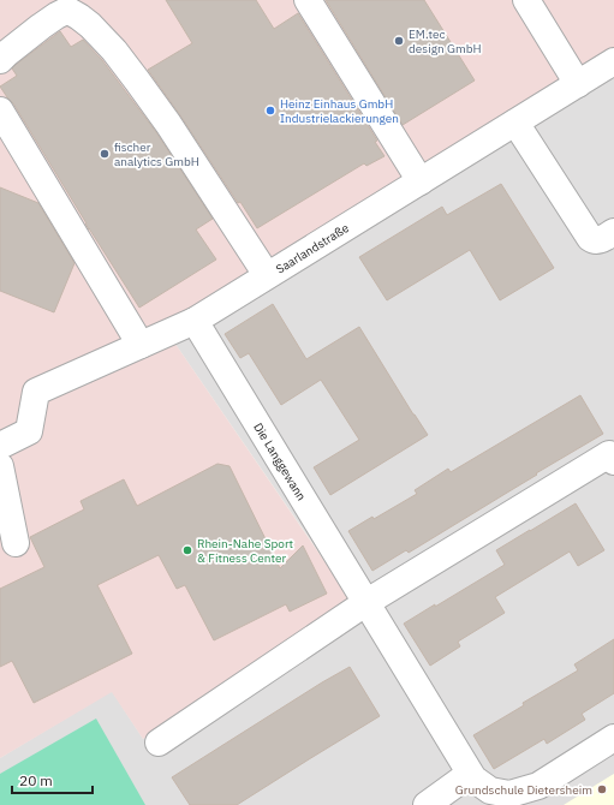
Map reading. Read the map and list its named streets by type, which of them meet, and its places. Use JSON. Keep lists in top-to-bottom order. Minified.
{"streets":{"street":["Saarlandstraße","Die Langgewann"]},"crossings":[["Saarlandstraße","Die Langgewann"]],"places":["EM.tec design GmbH","Heinz Einhaus GmbH Industrielackierungen","fischer analytics GmbH","Rhein-Nahe Sport & Fitness Center","Grundschule Dietersheim"],"scale_bar":"20 m"}
